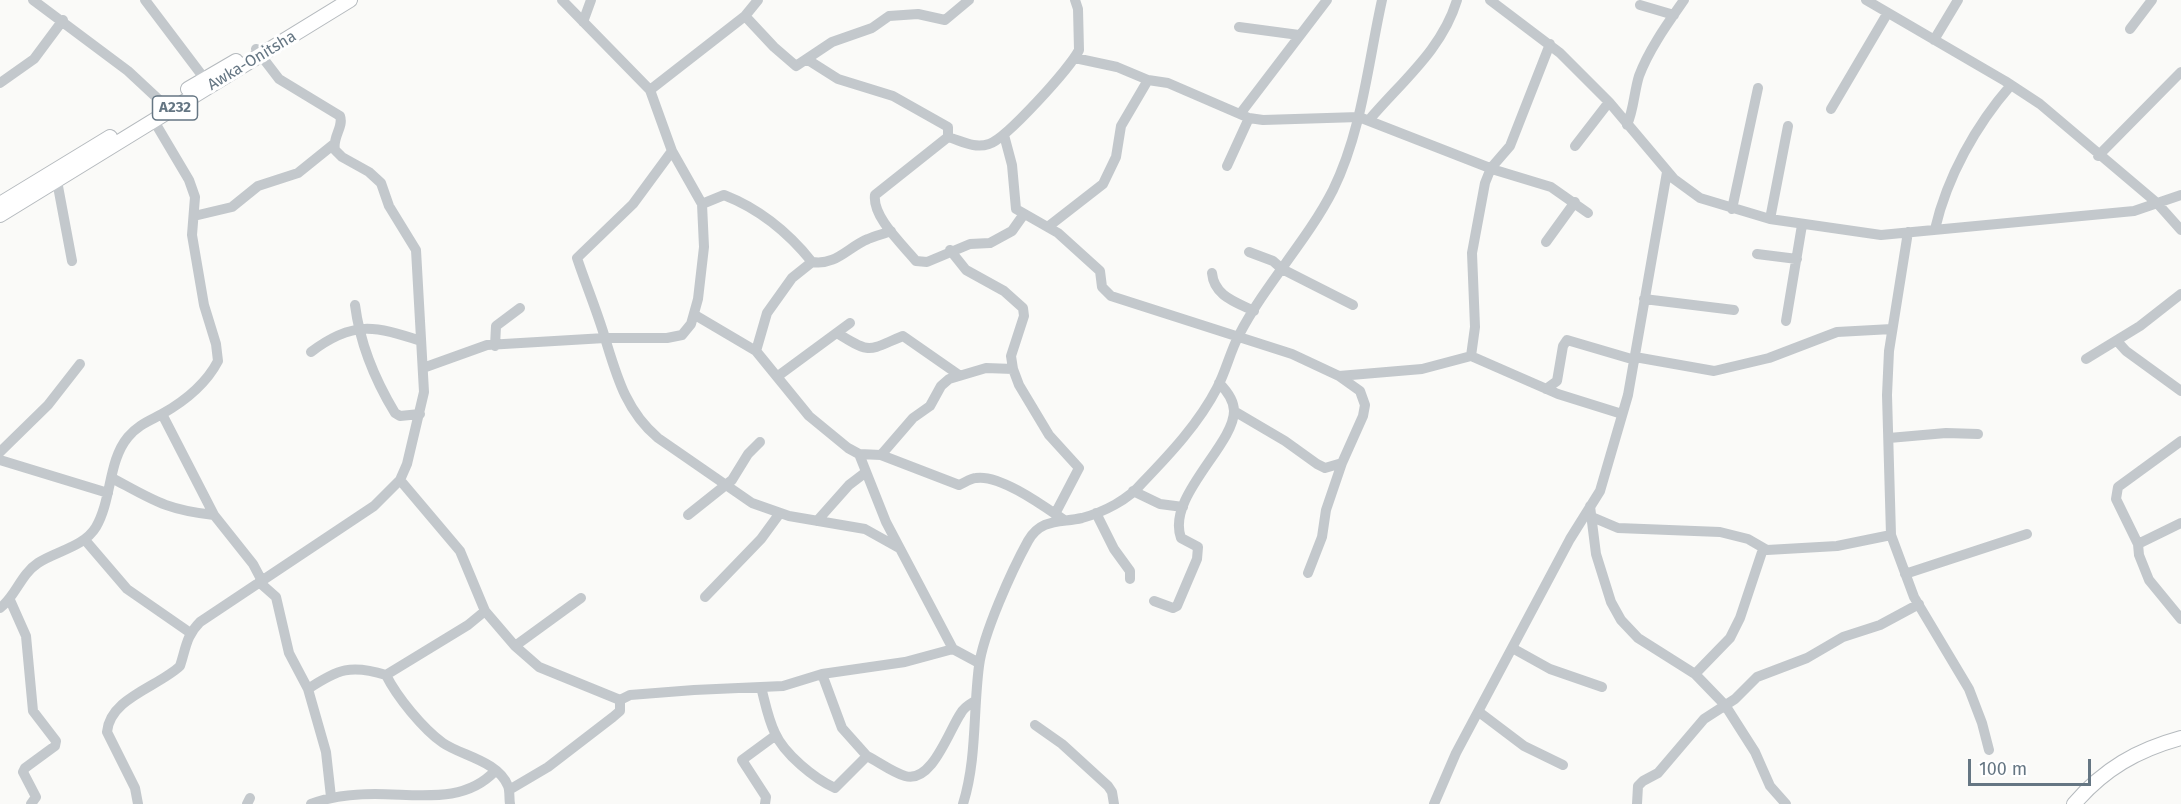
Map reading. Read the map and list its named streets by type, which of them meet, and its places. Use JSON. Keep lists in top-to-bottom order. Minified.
{"streets":{"main road":["Awka-Onitsha","A232"]},"scale_bar":"100 m"}
